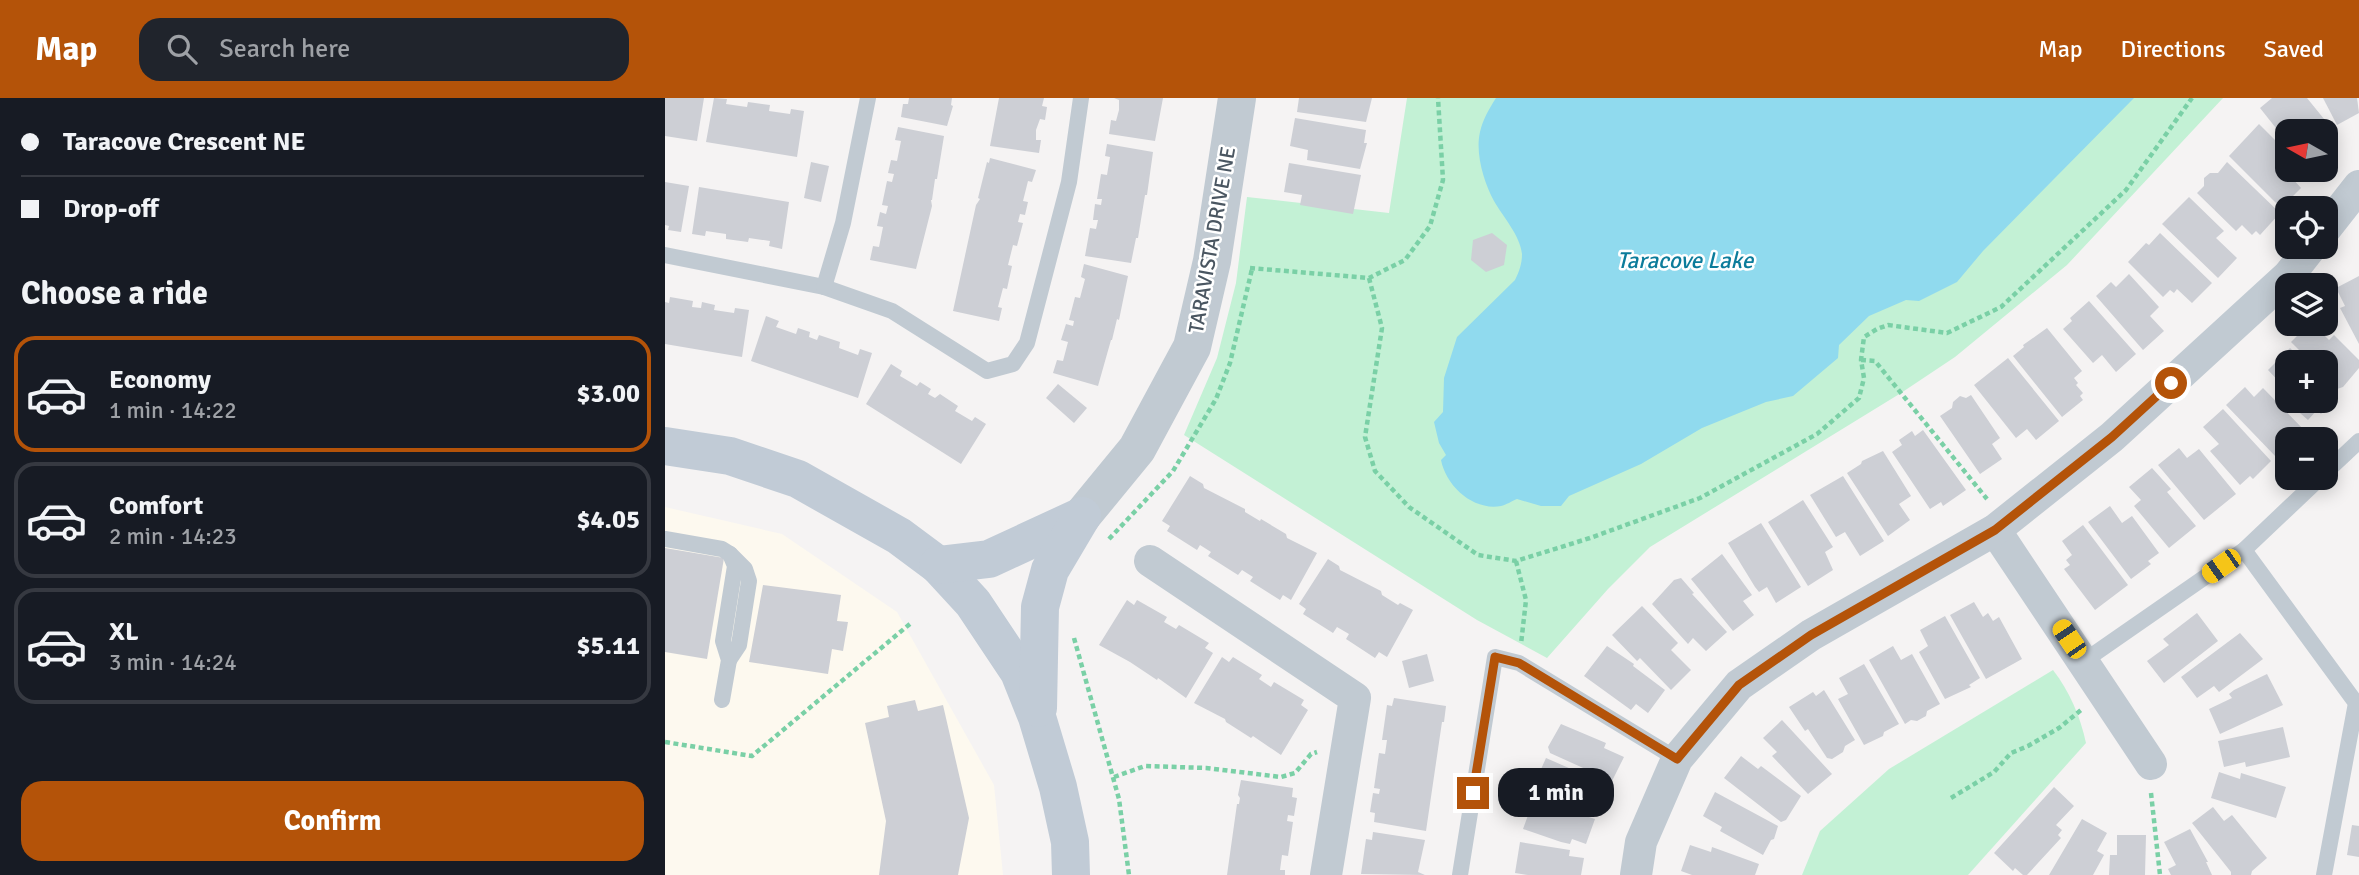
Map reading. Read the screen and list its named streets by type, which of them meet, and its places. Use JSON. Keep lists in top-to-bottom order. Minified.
{"streets":{"street":["TARAVISTA DRIVE NE"]},"water":["Taracove Lake"],"north":"left","page":{"header":"Map","search":"Search here","nav":["Map","Directions","Saved"],"banner":["Taracove Crescent NE","Drop-off"],"map_buttons":["+","−"],"heading":"Choose a ride","list":[{"name":"Economy","note":"1 min · 14:22","value":"$3.00"},{"name":"Comfort","note":"2 min · 14:23","value":"$4.05"},{"name":"XL","note":"3 min · 14:24","value":"$5.11"}],"buttons":"Confirm","bubble":"1 min"}}
